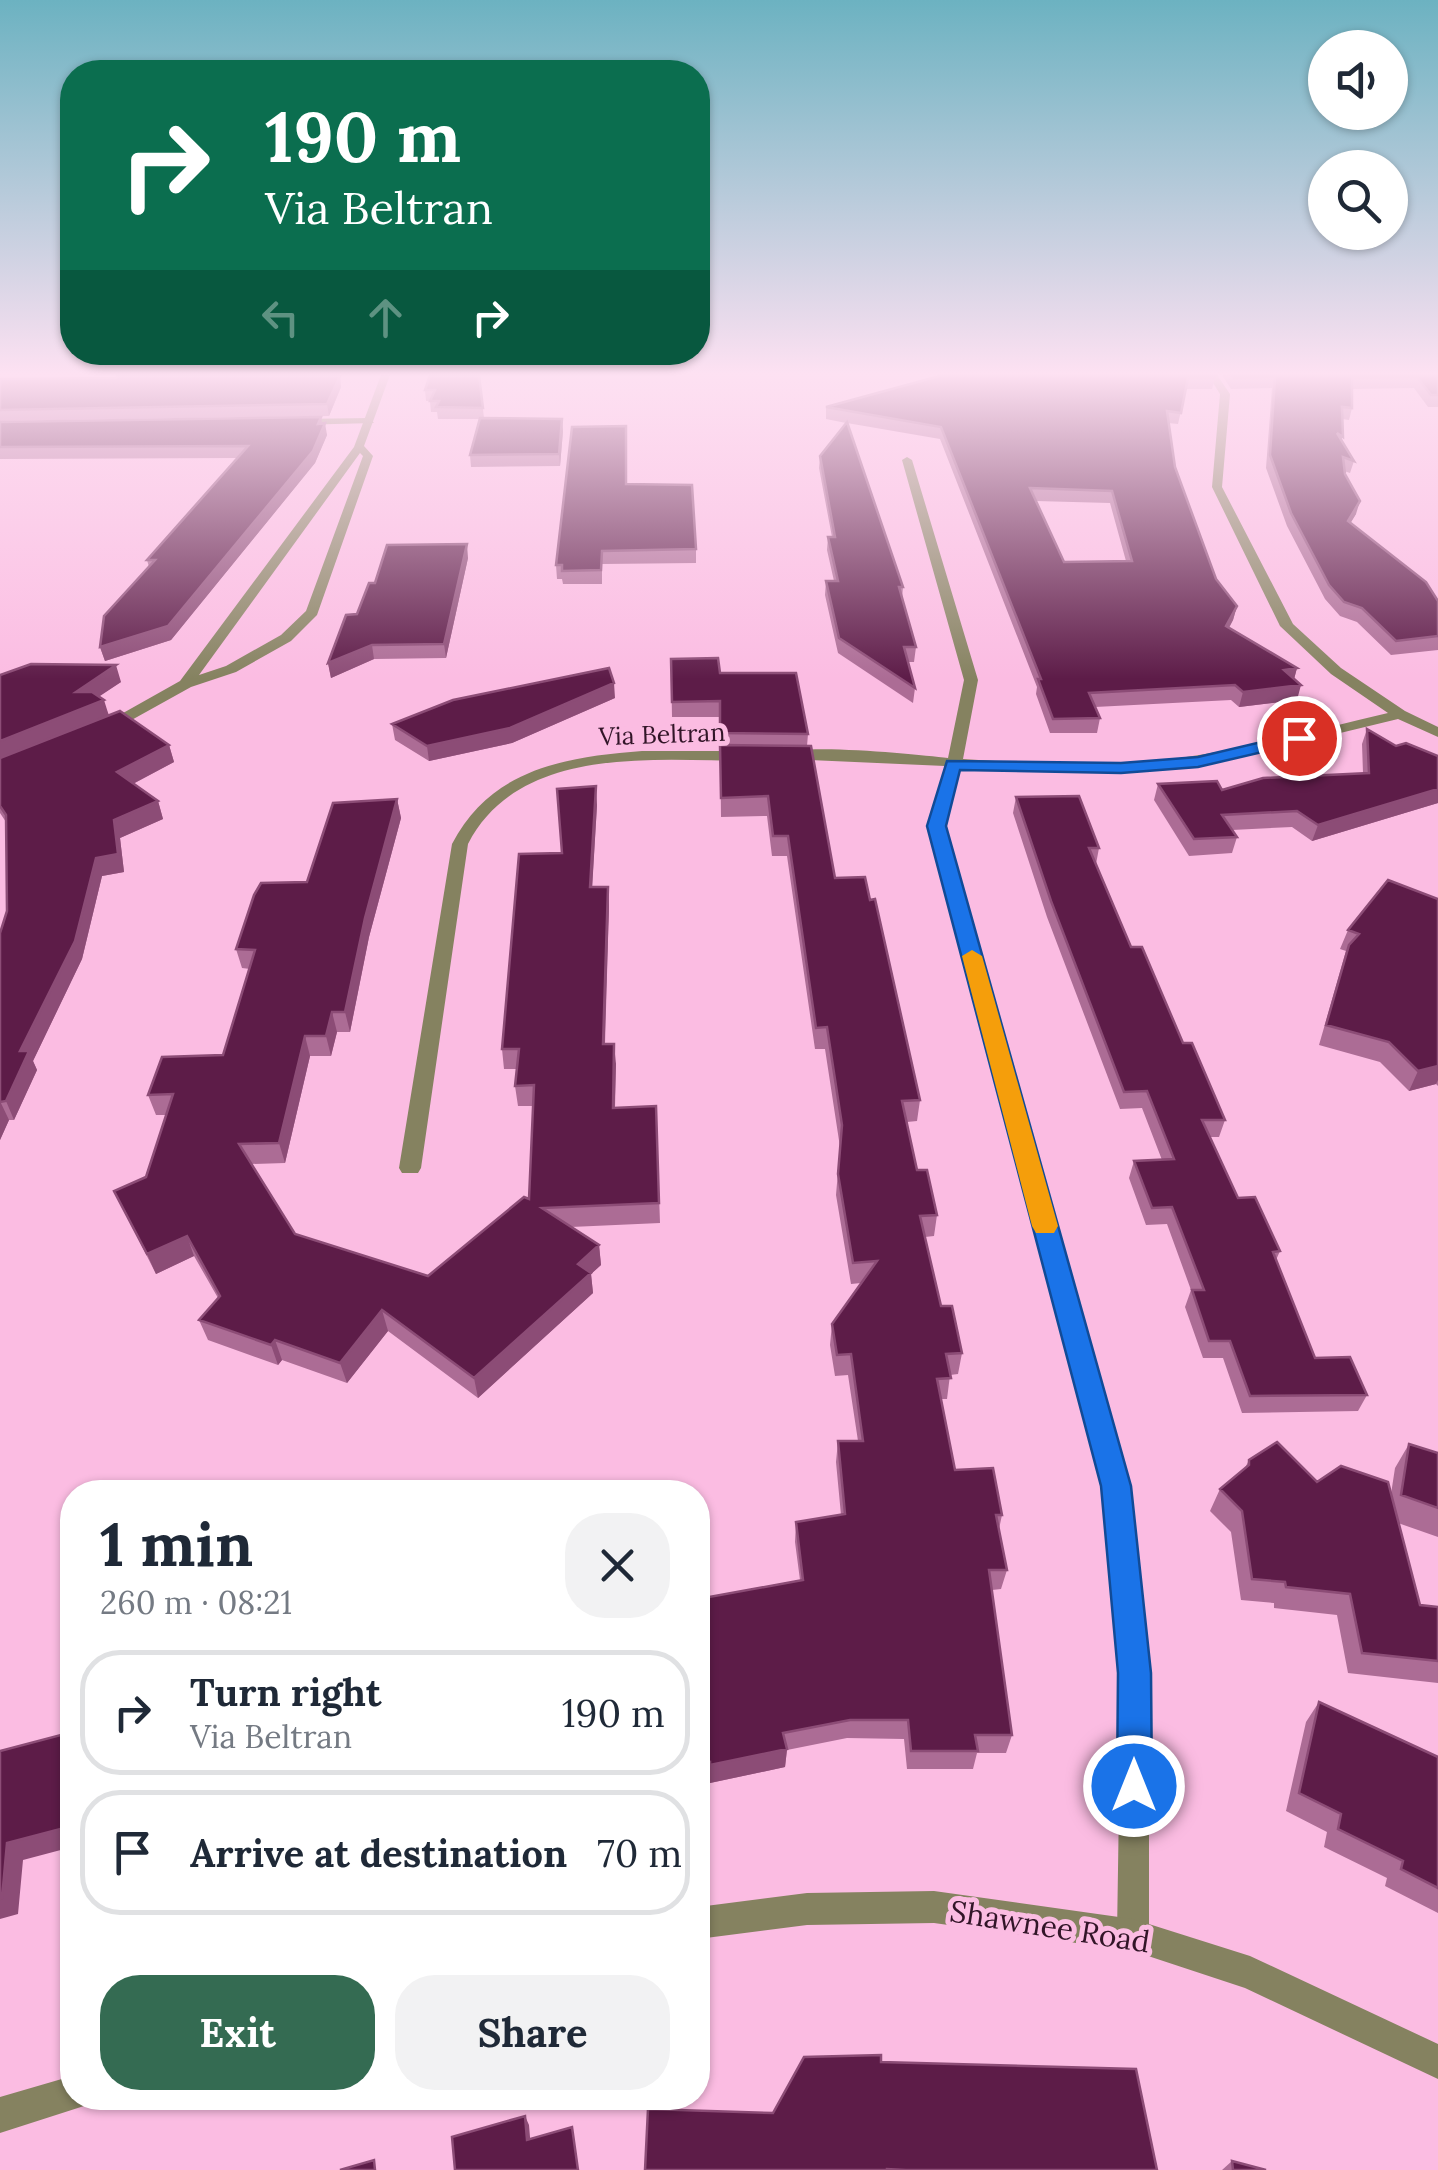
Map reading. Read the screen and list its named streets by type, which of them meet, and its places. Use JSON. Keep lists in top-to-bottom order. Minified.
{"streets":{"street":["Via Beltran","Shawnee Road"]},"page":{"turn":["190 m","Via Beltran"],"heading":["1 min","260 m · 08:21"],"list":[{"name":"Turn right","note":"Via Beltran","value":"190 m"},{"name":"Arrive at destination","value":"70 m"}],"buttons":["Exit","Share"]}}
